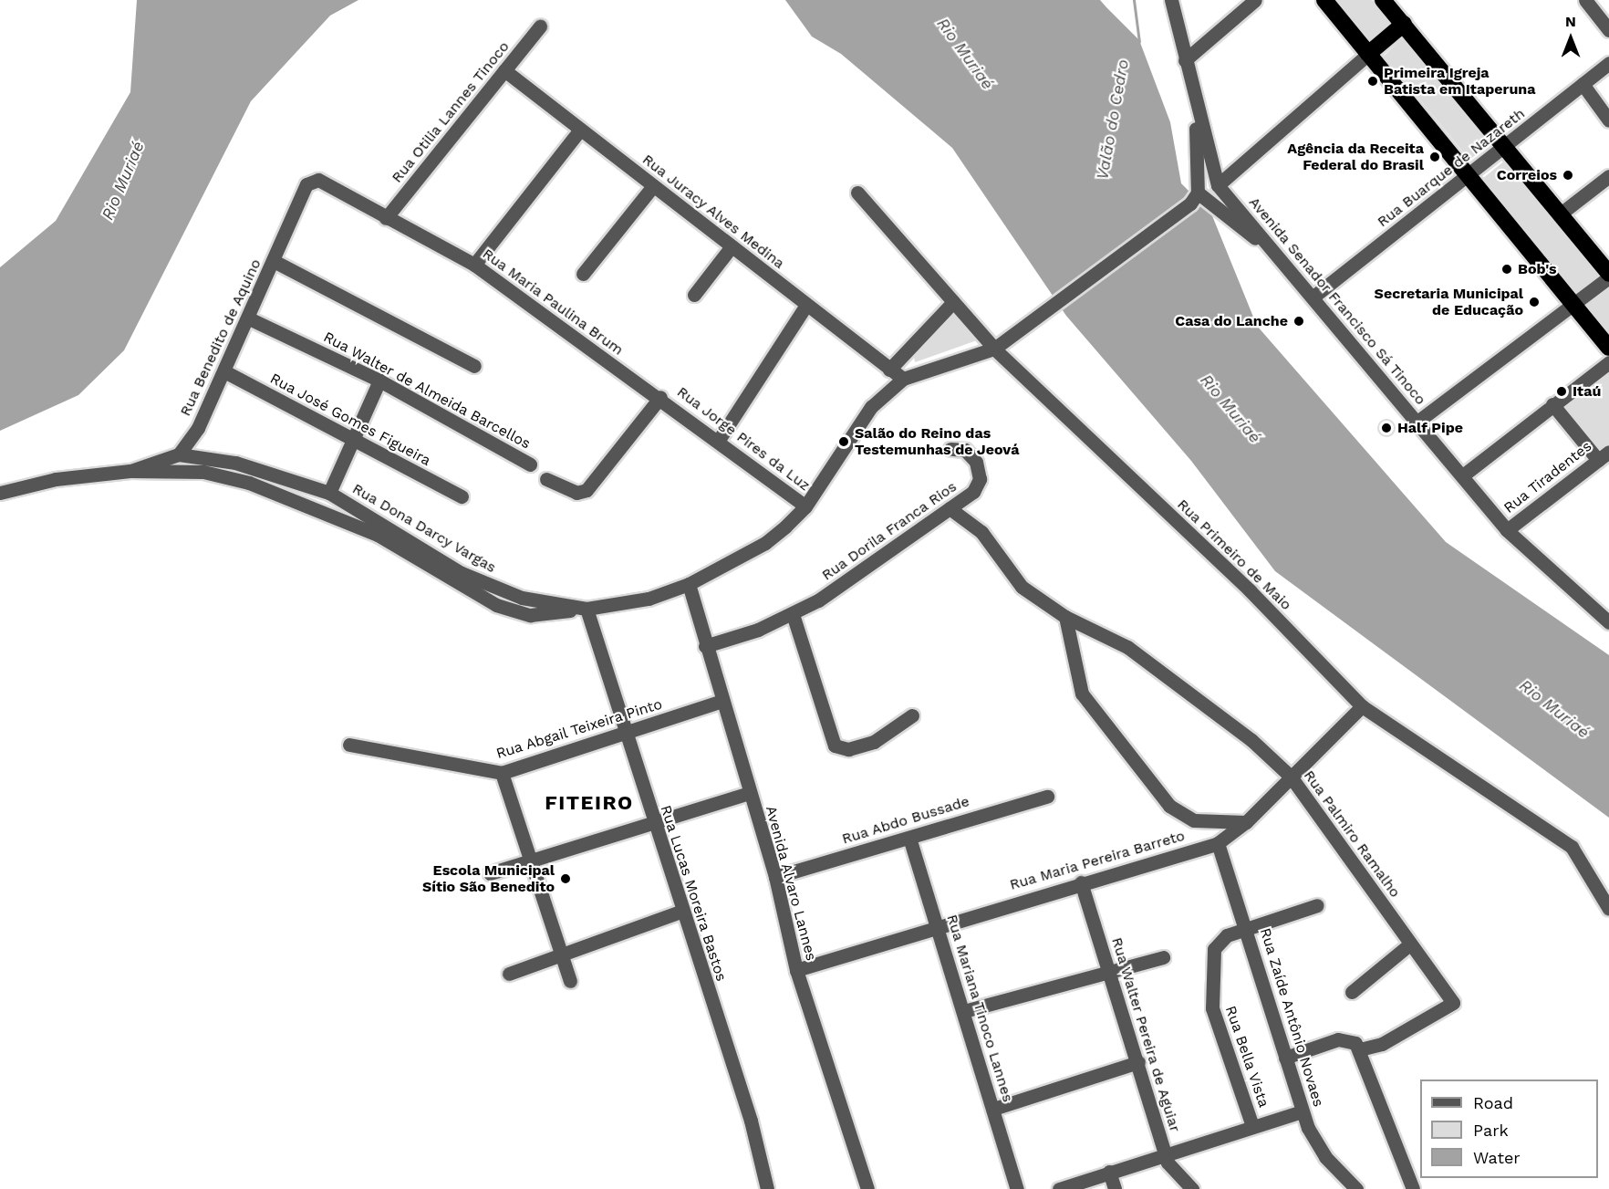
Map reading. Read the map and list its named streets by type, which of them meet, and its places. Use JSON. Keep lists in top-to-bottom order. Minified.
{"streets":{"street":["Rua Otilia Lannes Tinoco","Rua Buarque de Nazareth","Rua Juracy Alves Medina","Avenida Senador Francisco Sá Tinoco","Rua Maria Paulina Brum","Rua Benedito de Aquino","Rua Walter de Almeida Barcellos","Rua José Gomes Figueira","Rua Jorge Pires da Luz","Rua Tiradentes","Rua Dona Darcy Vargas","Rua Dorila Franca Rios","Rua Primeiro de Maio","Rua Abgail Teixeira Pinto","Rua Abdo Bussade","Rua Palmiro Ramalho","Rua Maria Pereira Barreto","Avenida Alvaro Lannes","Rua Lucas Moreira Bastos","Rua Mariana Tinoco Lannes","Rua Zaíde Antônio Novaes","Rua Walter Pereira de Aguiar","Rua Bella Vista"]},"crossings":[["Rua Otilia Lannes Tinoco","Rua Juracy Alves Medina"],["Rua Otilia Lannes Tinoco","Rua Maria Paulina Brum"],["Rua Buarque de Nazareth","Avenida Senador Francisco Sá Tinoco"],["Rua Juracy Alves Medina","Rua Dona Darcy Vargas"],["Avenida Senador Francisco Sá Tinoco","Rua Tiradentes"],["Rua Maria Paulina Brum","Rua Benedito de Aquino"],["Rua Maria Paulina Brum","Rua Jorge Pires da Luz"],["Rua Benedito de Aquino","Rua Walter de Almeida Barcellos"],["Rua Benedito de Aquino","Rua José Gomes Figueira"],["Rua Benedito de Aquino","Rua Dona Darcy Vargas"],["Rua Jorge Pires da Luz","Rua Dona Darcy Vargas"],["Rua Dona Darcy Vargas","Rua Primeiro de Maio"],["Rua Dona Darcy Vargas","Avenida Alvaro Lannes"],["Rua Dona Darcy Vargas","Rua Lucas Moreira Bastos"],["Rua Dorila Franca Rios","Rua Palmiro Ramalho"],["Rua Dorila Franca Rios","Avenida Alvaro Lannes"],["Rua Primeiro de Maio","Rua Maria Pereira Barreto"],["Rua Abgail Teixeira Pinto","Avenida Alvaro Lannes"],["Rua Abgail Teixeira Pinto","Rua Lucas Moreira Bastos"],["Rua Abdo Bussade","Avenida Alvaro Lannes"],["Rua Abdo Bussade","Rua Mariana Tinoco Lannes"],["Rua Palmiro Ramalho","Rua Maria Pereira Barreto"],["Rua Maria Pereira Barreto","Avenida Alvaro Lannes"],["Rua Maria Pereira Barreto","Rua Mariana Tinoco Lannes"],["Rua Maria Pereira Barreto","Rua Zaíde Antônio Novaes"],["Rua Maria Pereira Barreto","Rua Walter Pereira de Aguiar"],["Rua Zaíde Antônio Novaes","Rua Bella Vista"]],"districts":["FITEIRO"],"water":["Rio Muriaé","Valão do Cedro"],"places":["Primeira Igreja Batista em Itaperuna","Agência da Receita Federal do Brasil","Correios","Bob's","Secretaria Municipal de Educação","Casa do Lanche","Itaú","Half Pipe","Salão do Reino das Testemunhas de Jeová","Escola Municipal Sítio São Benedito"],"legend":["Road","Park","Water"],"north":"top"}
